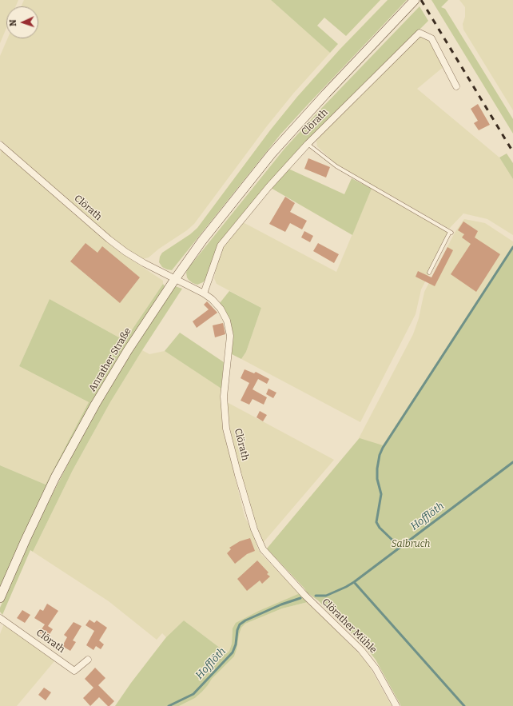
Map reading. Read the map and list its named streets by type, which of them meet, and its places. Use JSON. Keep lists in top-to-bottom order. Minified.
{"streets":{"main road":["Clörath","Anrather Straße"],"street":["Clörather Mühle"]},"crossings":[["Clörath","Anrather Straße"],["Clörath","Clörather Mühle"]],"water":["Hofflöth"],"parks":["Salbruch"],"north":"left"}
